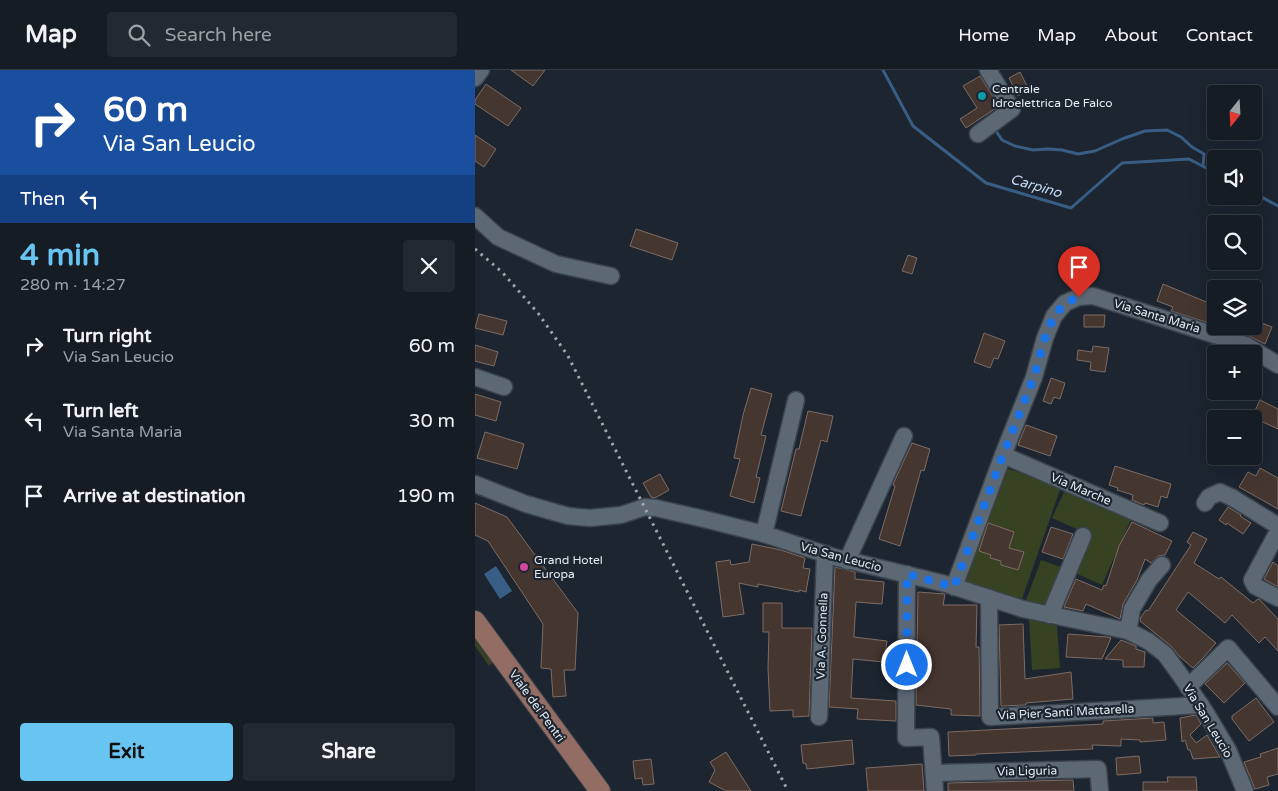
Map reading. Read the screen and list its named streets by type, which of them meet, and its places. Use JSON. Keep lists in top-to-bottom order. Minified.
{"streets":{"main road":["Viale dei Pentri"],"street":["Via Santa Maria","Via Marche","Via San Leucio","Via A. Gonnella","Via Pier Santi Mattarella","Via Liguria"]},"crossings":[["Via Santa Maria","Via Marche"],["Via Santa Maria","Via San Leucio"],["Via San Leucio","Via A. Gonnella"],["Via San Leucio","Via Pier Santi Mattarella"]],"water":["Carpino"],"places":["Centrale Idroelettrica De Falco","Grand Hotel Europa"],"north":"bottom","page":{"header":"Map","search":"Search here","nav":["Home","Map","About","Contact"],"turn":["60 m","Via San Leucio"],"map_buttons":["+","−"],"then":"Then","heading":["4 min","280 m · 14:27"],"list":[{"name":"Turn right","note":"Via San Leucio","value":"60 m"},{"name":"Turn left","note":"Via Santa Maria","value":"30 m"},{"name":"Arrive at destination","value":"190 m"}],"buttons":["Exit","Share"]}}
